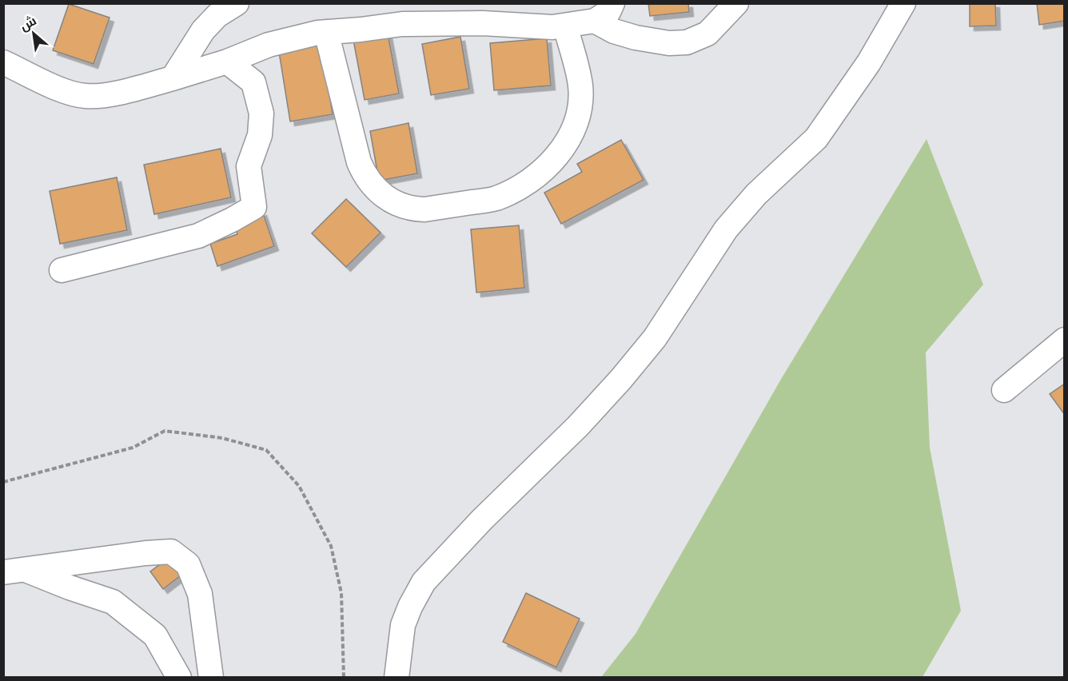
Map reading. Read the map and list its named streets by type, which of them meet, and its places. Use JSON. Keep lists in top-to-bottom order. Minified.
{"north":"top left"}
